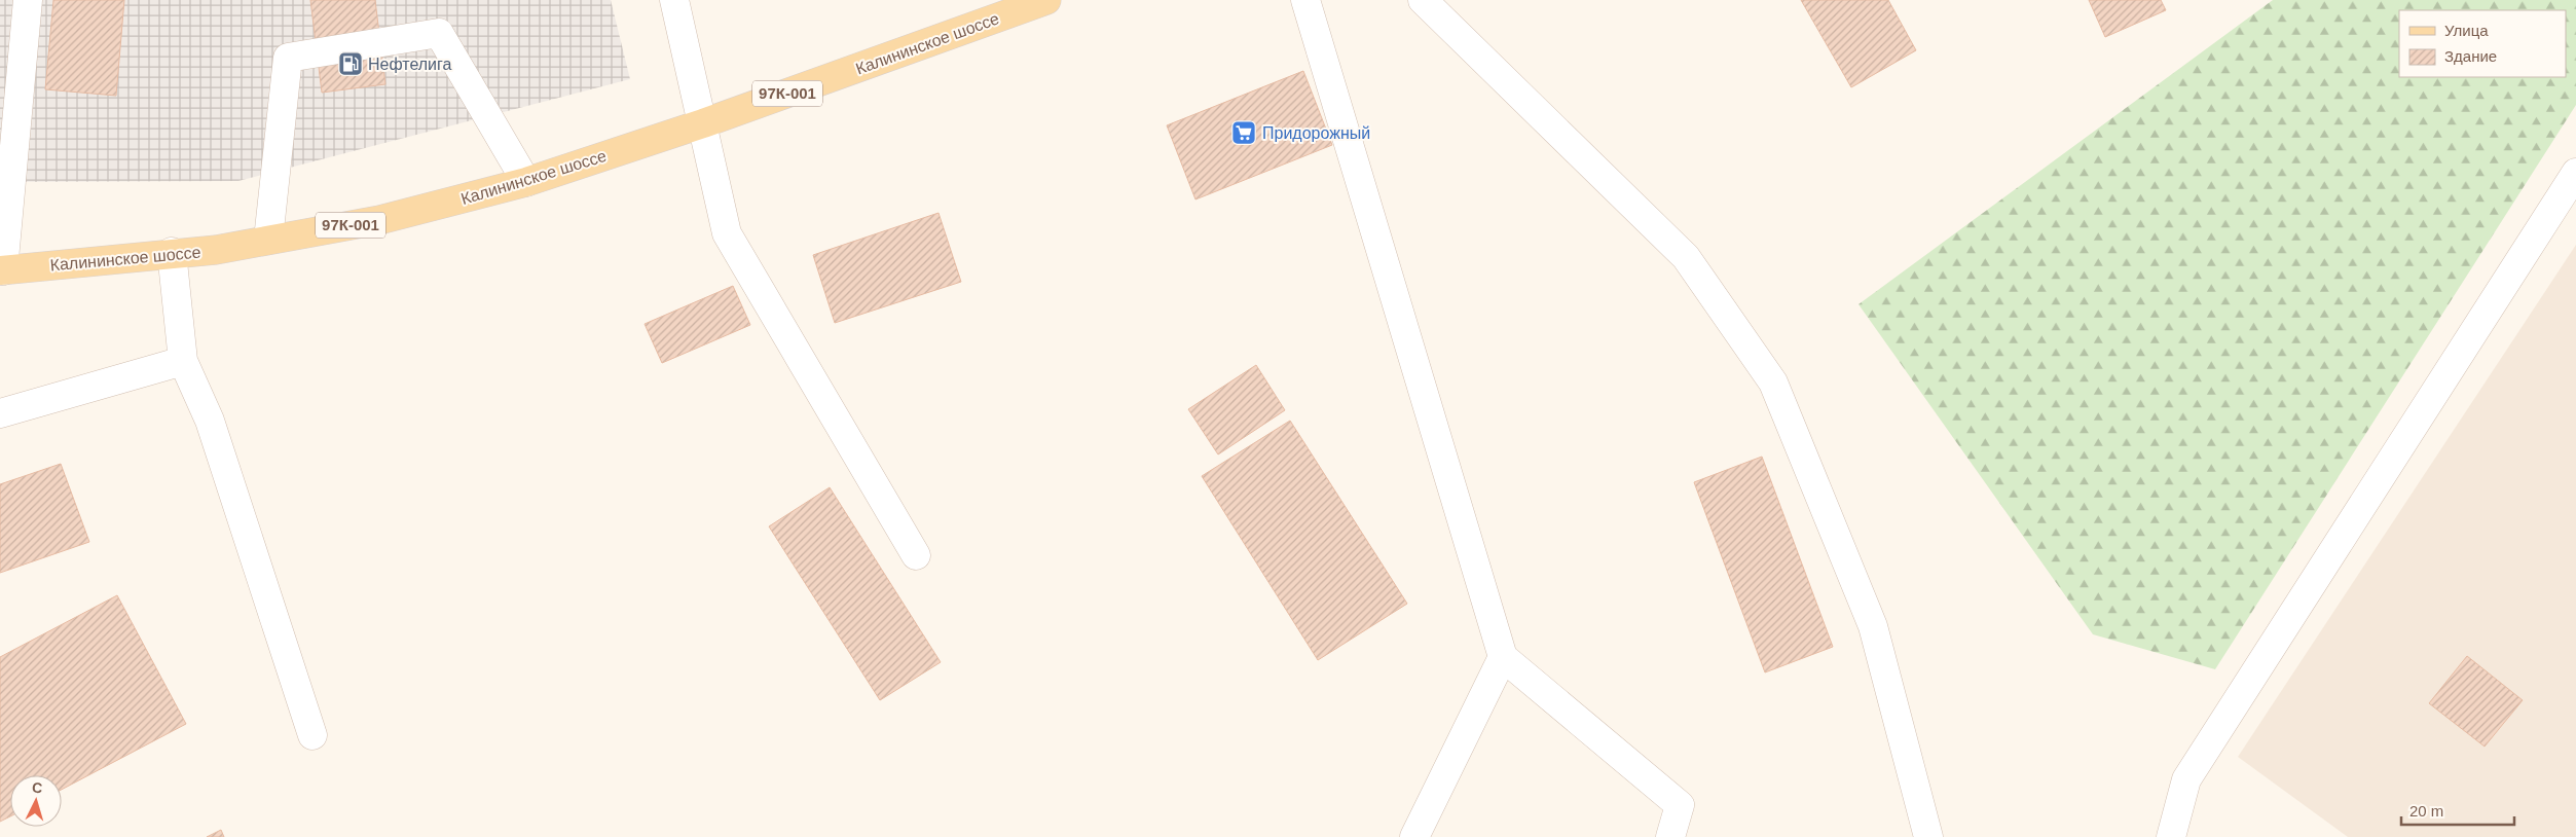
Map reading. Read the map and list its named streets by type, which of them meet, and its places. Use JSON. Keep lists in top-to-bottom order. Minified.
{"streets":{"main road":["Калининское шоссе","97К-001"]},"places":{"fuel station":["Нефтелига"],"supermarket":["Придорожный"]},"legend":["Улица","Здание"],"scale_bar":"20 m","north":"top"}
